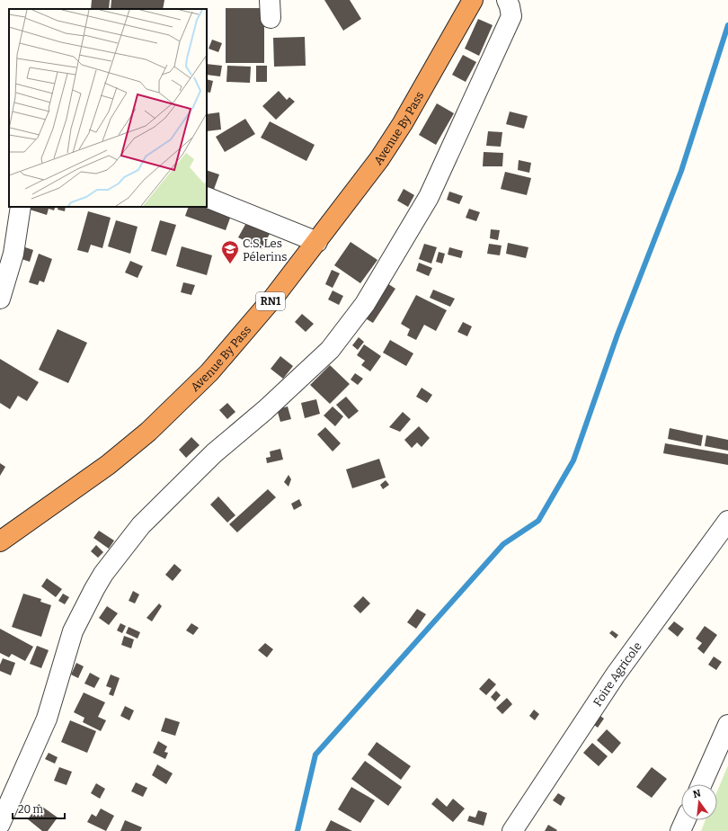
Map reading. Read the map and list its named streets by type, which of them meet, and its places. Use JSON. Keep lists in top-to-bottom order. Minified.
{"streets":{"highway":["Avenue By Pass","RN1"],"street":["Foire Agricole"]},"places":{"school or university":["C.S. Les Pélerins"]},"scale_bar":"20 m","north":"top"}
